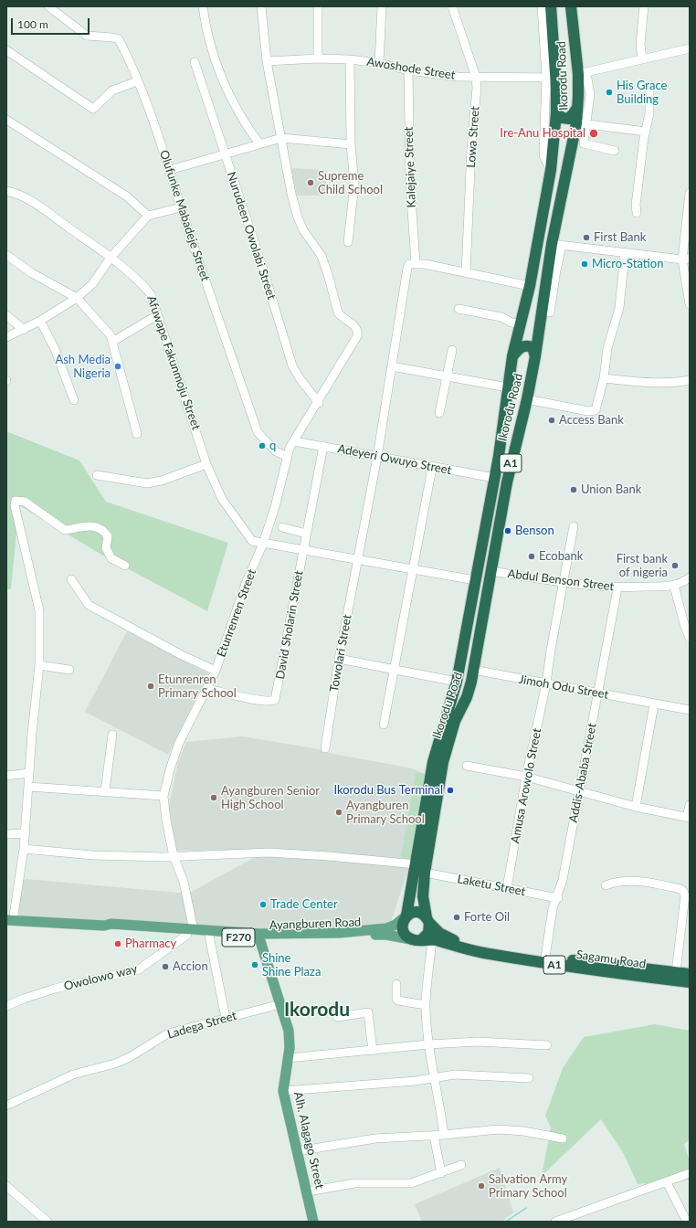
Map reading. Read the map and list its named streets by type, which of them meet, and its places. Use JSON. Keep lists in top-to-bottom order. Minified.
{"streets":{"highway":["Ikorodu Road","A1","Sagamu Road"],"main road":["Ayangburen Road","F270","Alh. Alagago Street"],"street":["Awoshode Street","Lowa Street","Kalejaiye Street","Olufunke Mabadeje Street","Nurudeen Owolabi Street","Afuwape Fakunmoju Street","Adeyeri Owuyo Street","Abdul Benson Street","Etunrenren Street","David Sholarin Street","Towolari Street","Jimoh Odu Street","Addis-Ababa Street","Amusa Arowolo Street","Laketu Street","Owolowo way","Ladega Street"]},"crossings":[["Awoshode Street","Ikorodu Road"],["Awoshode Street","Lowa Street"],["Awoshode Street","Kalejaiye Street"],["Ikorodu Road","Adeyeri Owuyo Street"],["Ikorodu Road","Abdul Benson Street"],["Ikorodu Road","Jimoh Odu Street"],["Ikorodu Road","Laketu Street"],["Ikorodu Road","F270"],["Ikorodu Road","Sagamu Road"],["Kalejaiye Street","Towolari Street"],["Olufunke Mabadeje Street","Etunrenren Street"],["Nurudeen Owolabi Street","Etunrenren Street"],["Afuwape Fakunmoju Street","Etunrenren Street"],["Adeyeri Owuyo Street","Etunrenren Street"],["Adeyeri Owuyo Street","David Sholarin Street"],["Adeyeri Owuyo Street","Towolari Street"],["Abdul Benson Street","Addis-Ababa Street"],["Abdul Benson Street","Amusa Arowolo Street"],["Etunrenren Street","David Sholarin Street"],["Etunrenren Street","Ayangburen Road"],["Etunrenren Street","Owolowo way"],["Jimoh Odu Street","Addis-Ababa Street"],["Jimoh Odu Street","Amusa Arowolo Street"],["Addis-Ababa Street","Laketu Street"],["Addis-Ababa Street","Sagamu Road"],["Amusa Arowolo Street","Laketu Street"],["Ayangburen Road","F270"],["Ayangburen Road","Owolowo way"],["Ayangburen Road","Alh. Alagago Street"],["F270","Sagamu Road"],["Ladega Street","Alh. Alagago Street"]],"districts":["Ikorodu"],"places":["His Grace Building","Ire-Anu Hospital","Supreme Child School","First Bank","Micro-Station","Ash Media Nigeria","Access Bank","q","Union Bank","Benson","Ecobank","First bank of nigeria","Etunrenren Primary School","Ikorodu Bus Terminal","Ayangburen Senior High School","Ayangburen Primary School","Trade Center","Forte Oil","Pharmacy","Shine Shine Plaza","Accion","Salvation Army Primary School"],"scale_bar":"100 m"}
